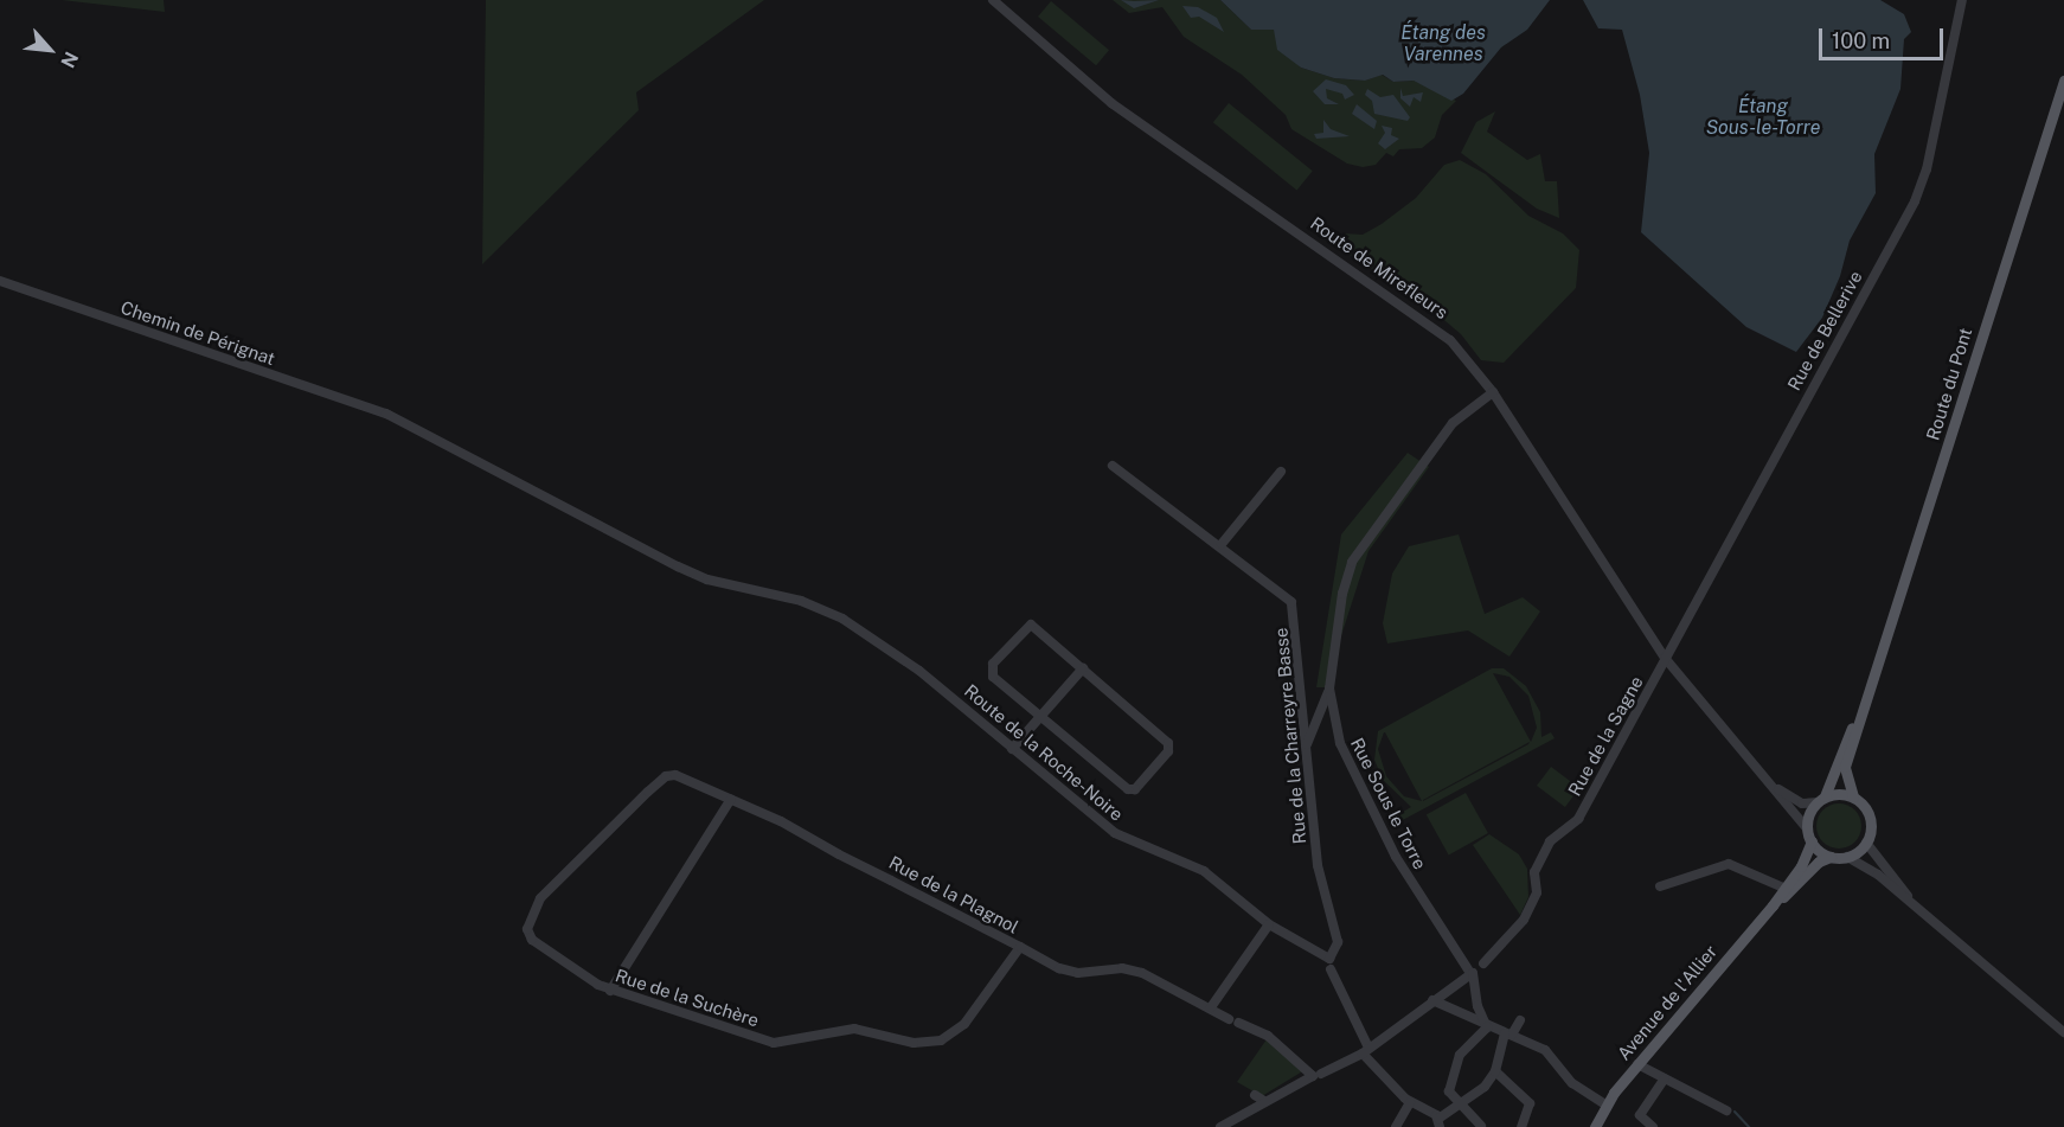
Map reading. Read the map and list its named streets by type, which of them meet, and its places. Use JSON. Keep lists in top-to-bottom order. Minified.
{"streets":{"main road":["Route du Pont","Avenue de l'Allier"],"street":["Route de Mirefleurs","Rue de Bellerive","Chemin de Pérignat","Rue de la Charreyre Basse","Rue de la Sagne","Route de la Roche-Noire","Rue Sous le Torre","Rue de la Plagnol","Rue de la Suchère"]},"crossings":[["Route de Mirefleurs","Rue de Bellerive"],["Route de Mirefleurs","Route du Pont"],["Route de Mirefleurs","Rue de la Sagne"],["Route de Mirefleurs","Rue Sous le Torre"],["Rue de Bellerive","Rue de la Sagne"],["Chemin de Pérignat","Route de la Roche-Noire"],["Rue de la Charreyre Basse","Route de la Roche-Noire"],["Rue de la Plagnol","Rue de la Suchère"]],"water":["Étang des Varennes","Étang Sous-le-Torre"],"scale_bar":"100 m","north":"bottom right"}
